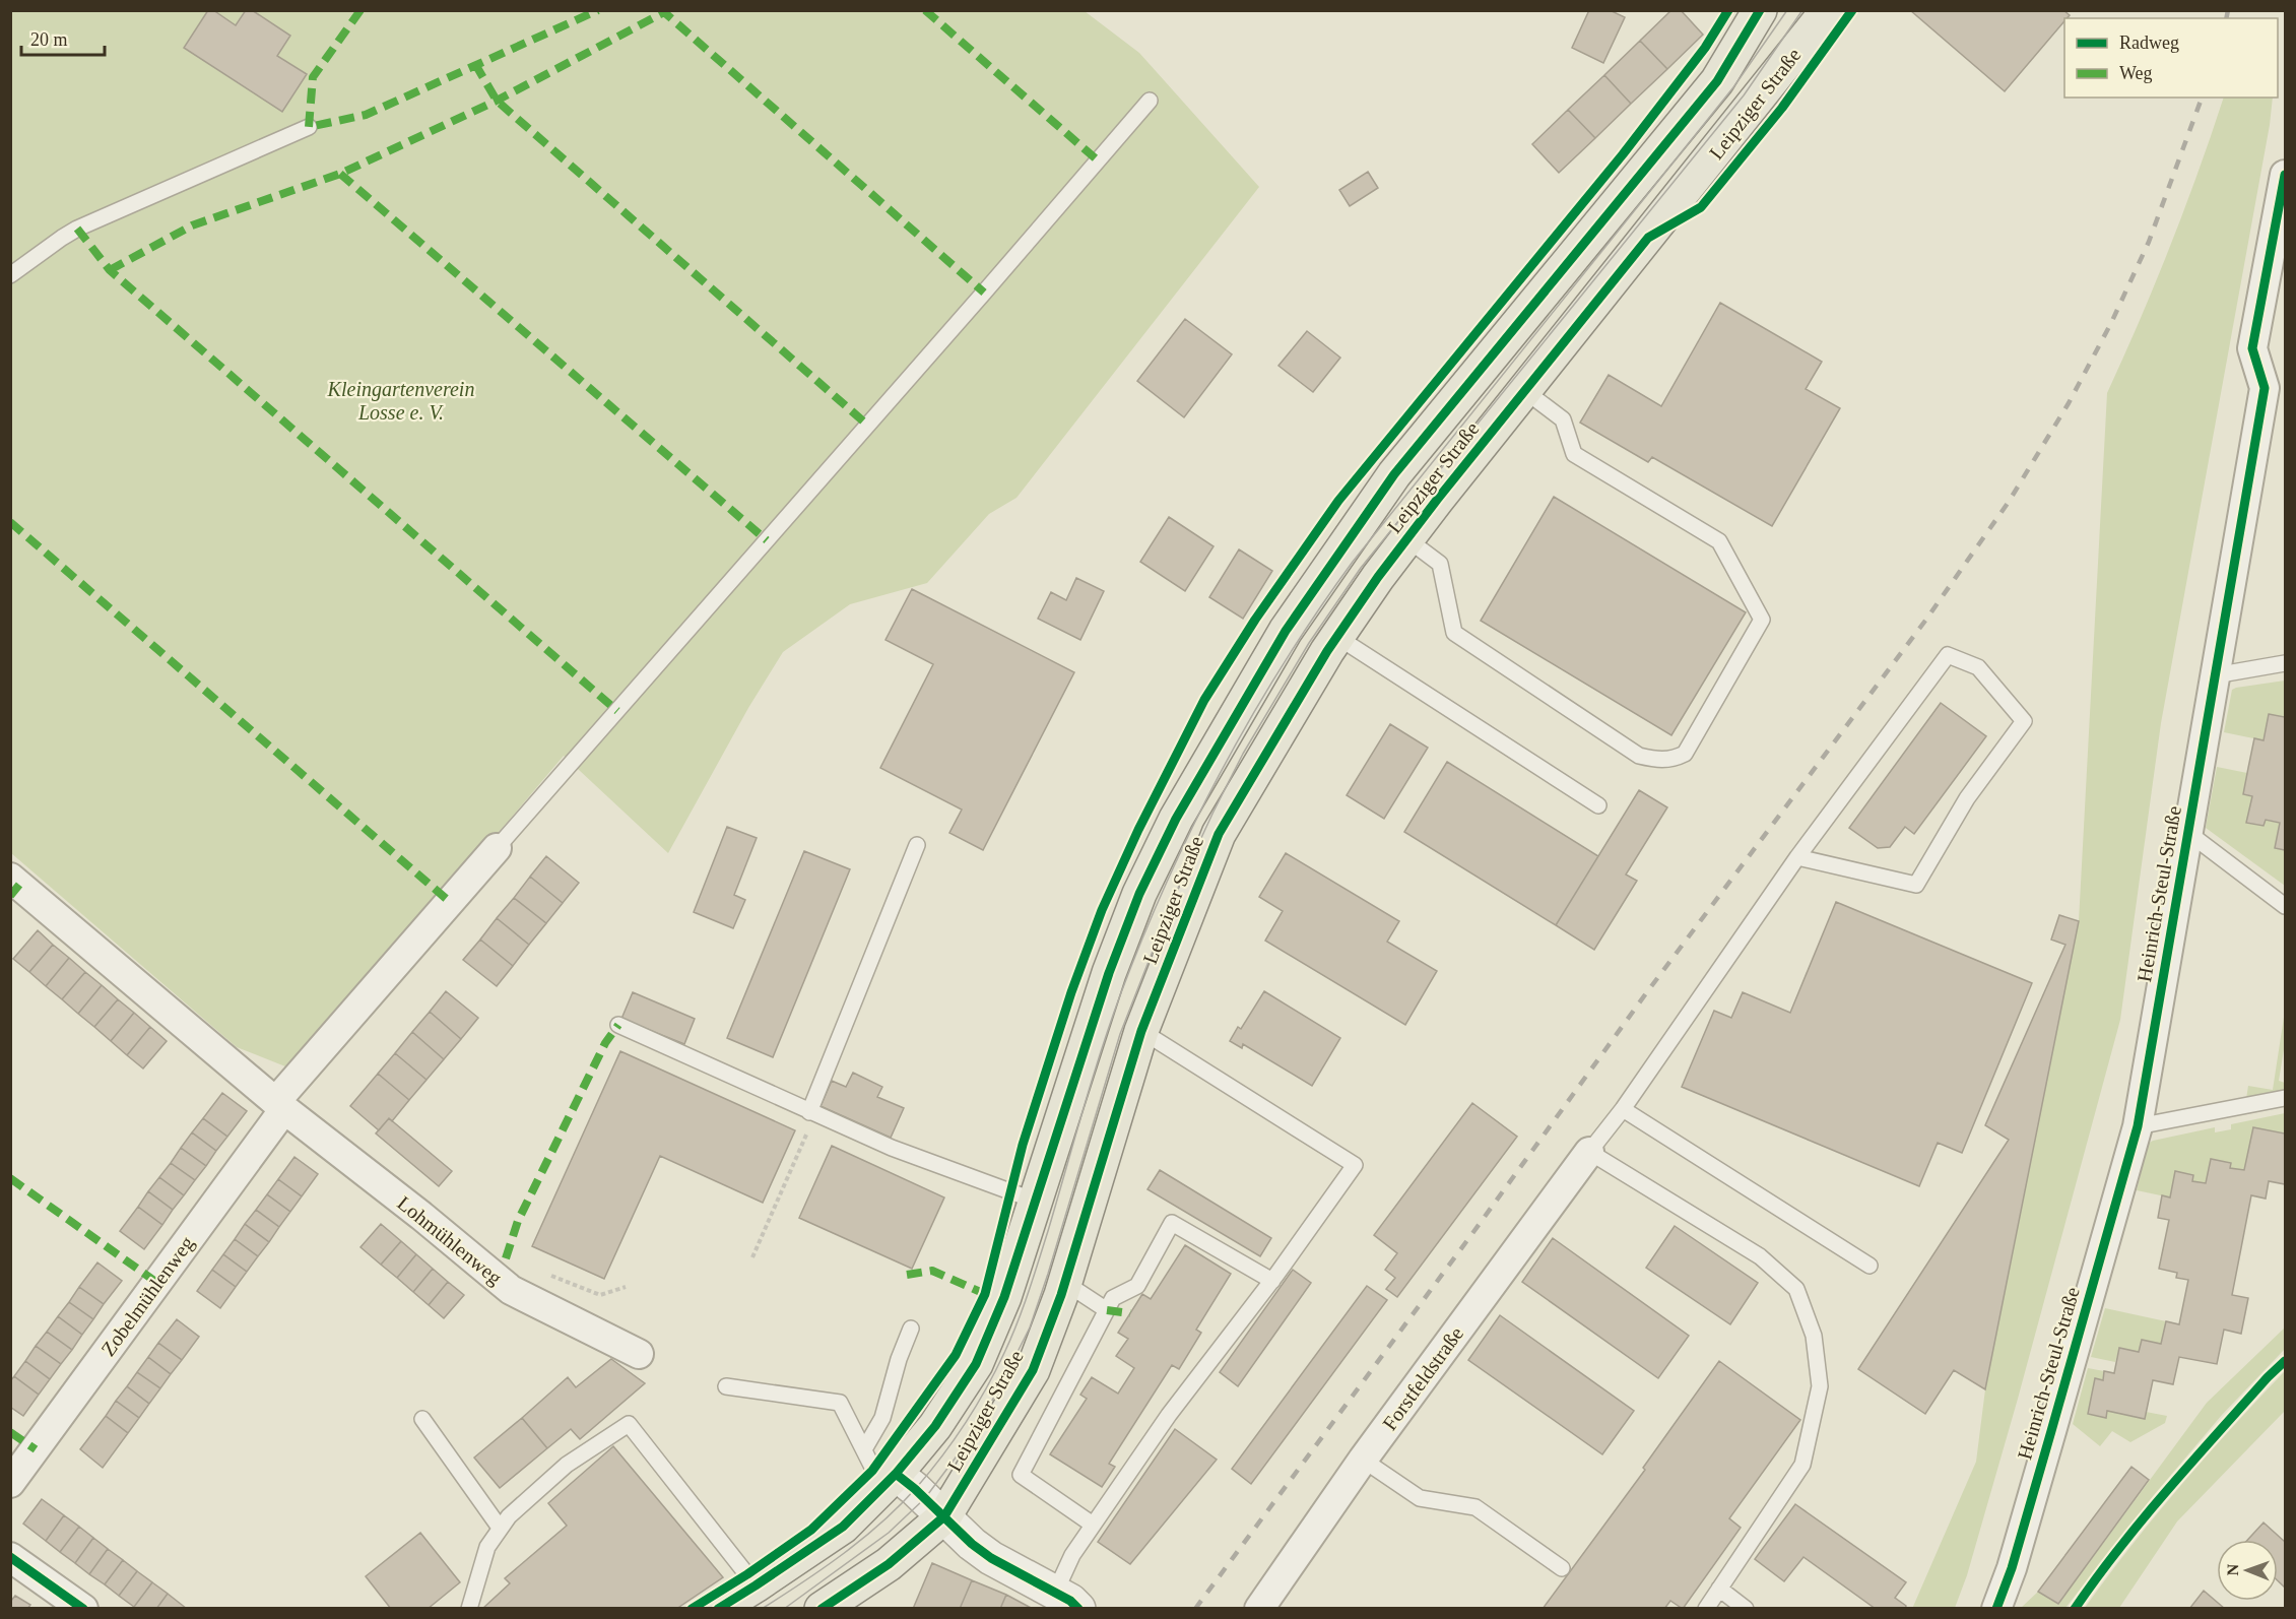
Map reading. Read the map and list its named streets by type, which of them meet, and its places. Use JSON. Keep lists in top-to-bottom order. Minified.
{"streets":{"main road":["Leipziger Straße"],"street":["Heinrich-Steul-Straße","Lohmühlenweg","Zobelmühlenweg","Forstfeldstraße"]},"crossings":[["Lohmühlenweg","Zobelmühlenweg"]],"parks":["Kleingartenverein Losse e. V."],"legend":["Radweg","Weg"],"scale_bar":"20 m","north":"left"}
